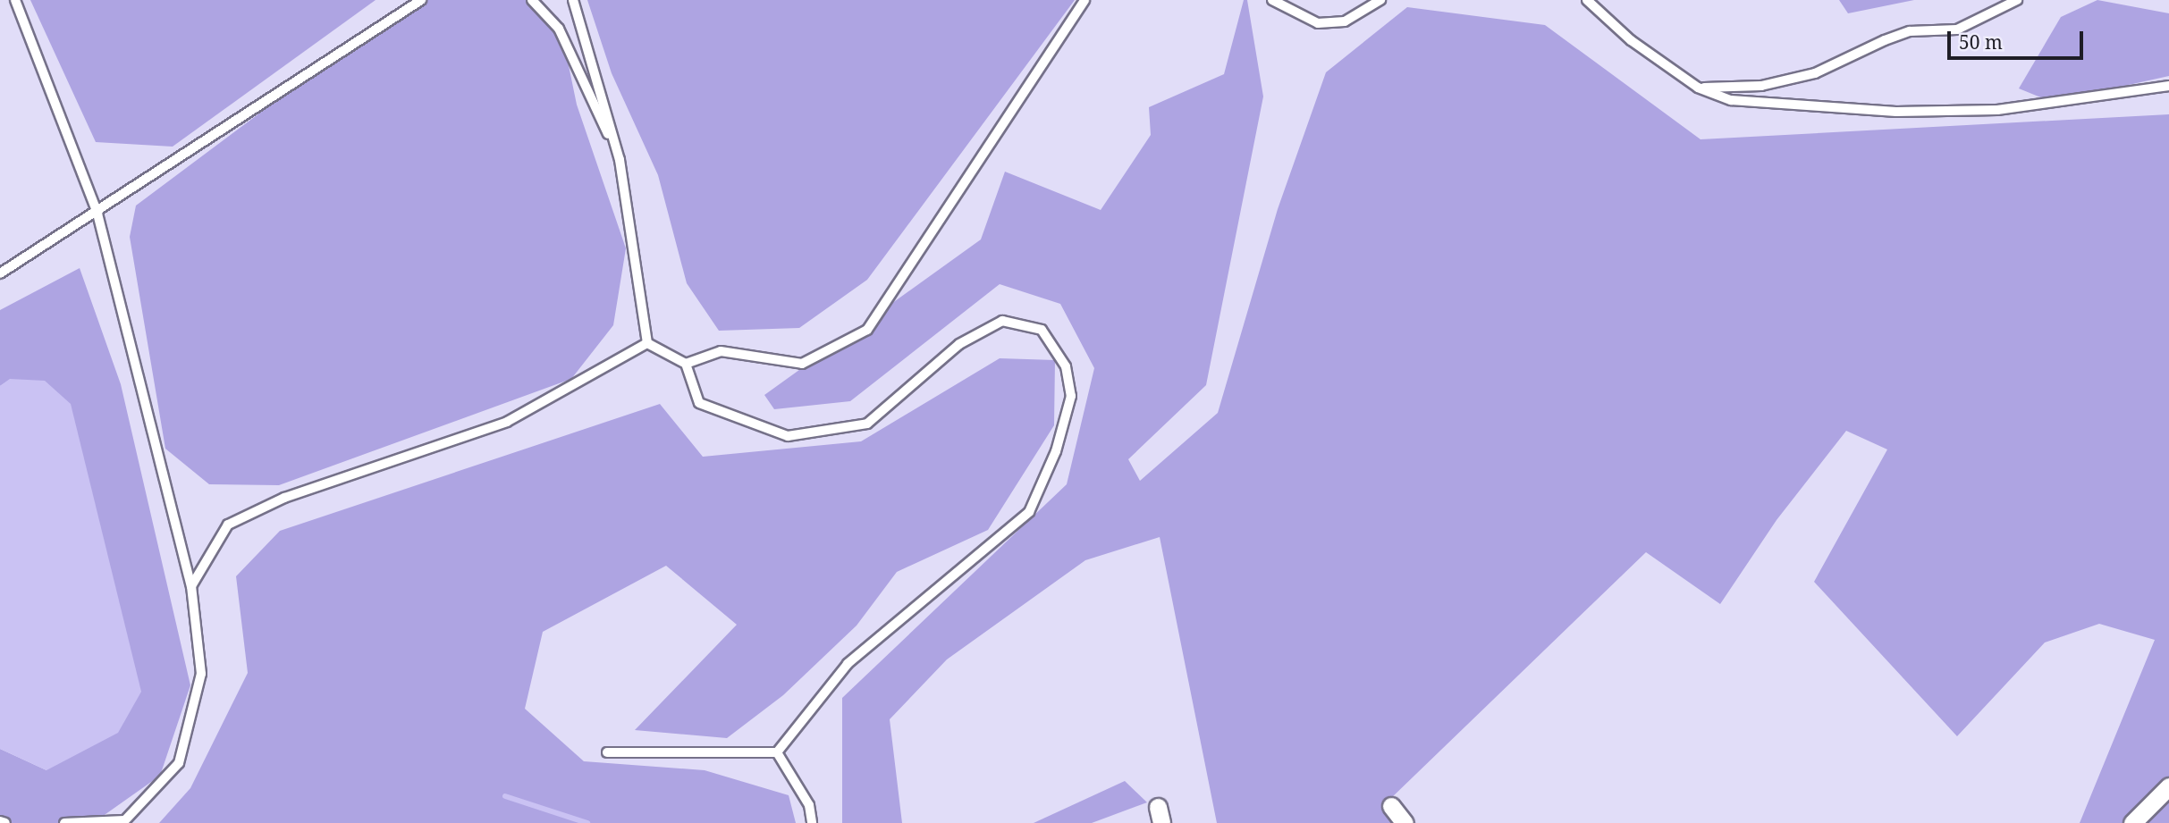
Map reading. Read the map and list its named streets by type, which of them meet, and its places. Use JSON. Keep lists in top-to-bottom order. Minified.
{"scale_bar":"50 m"}
